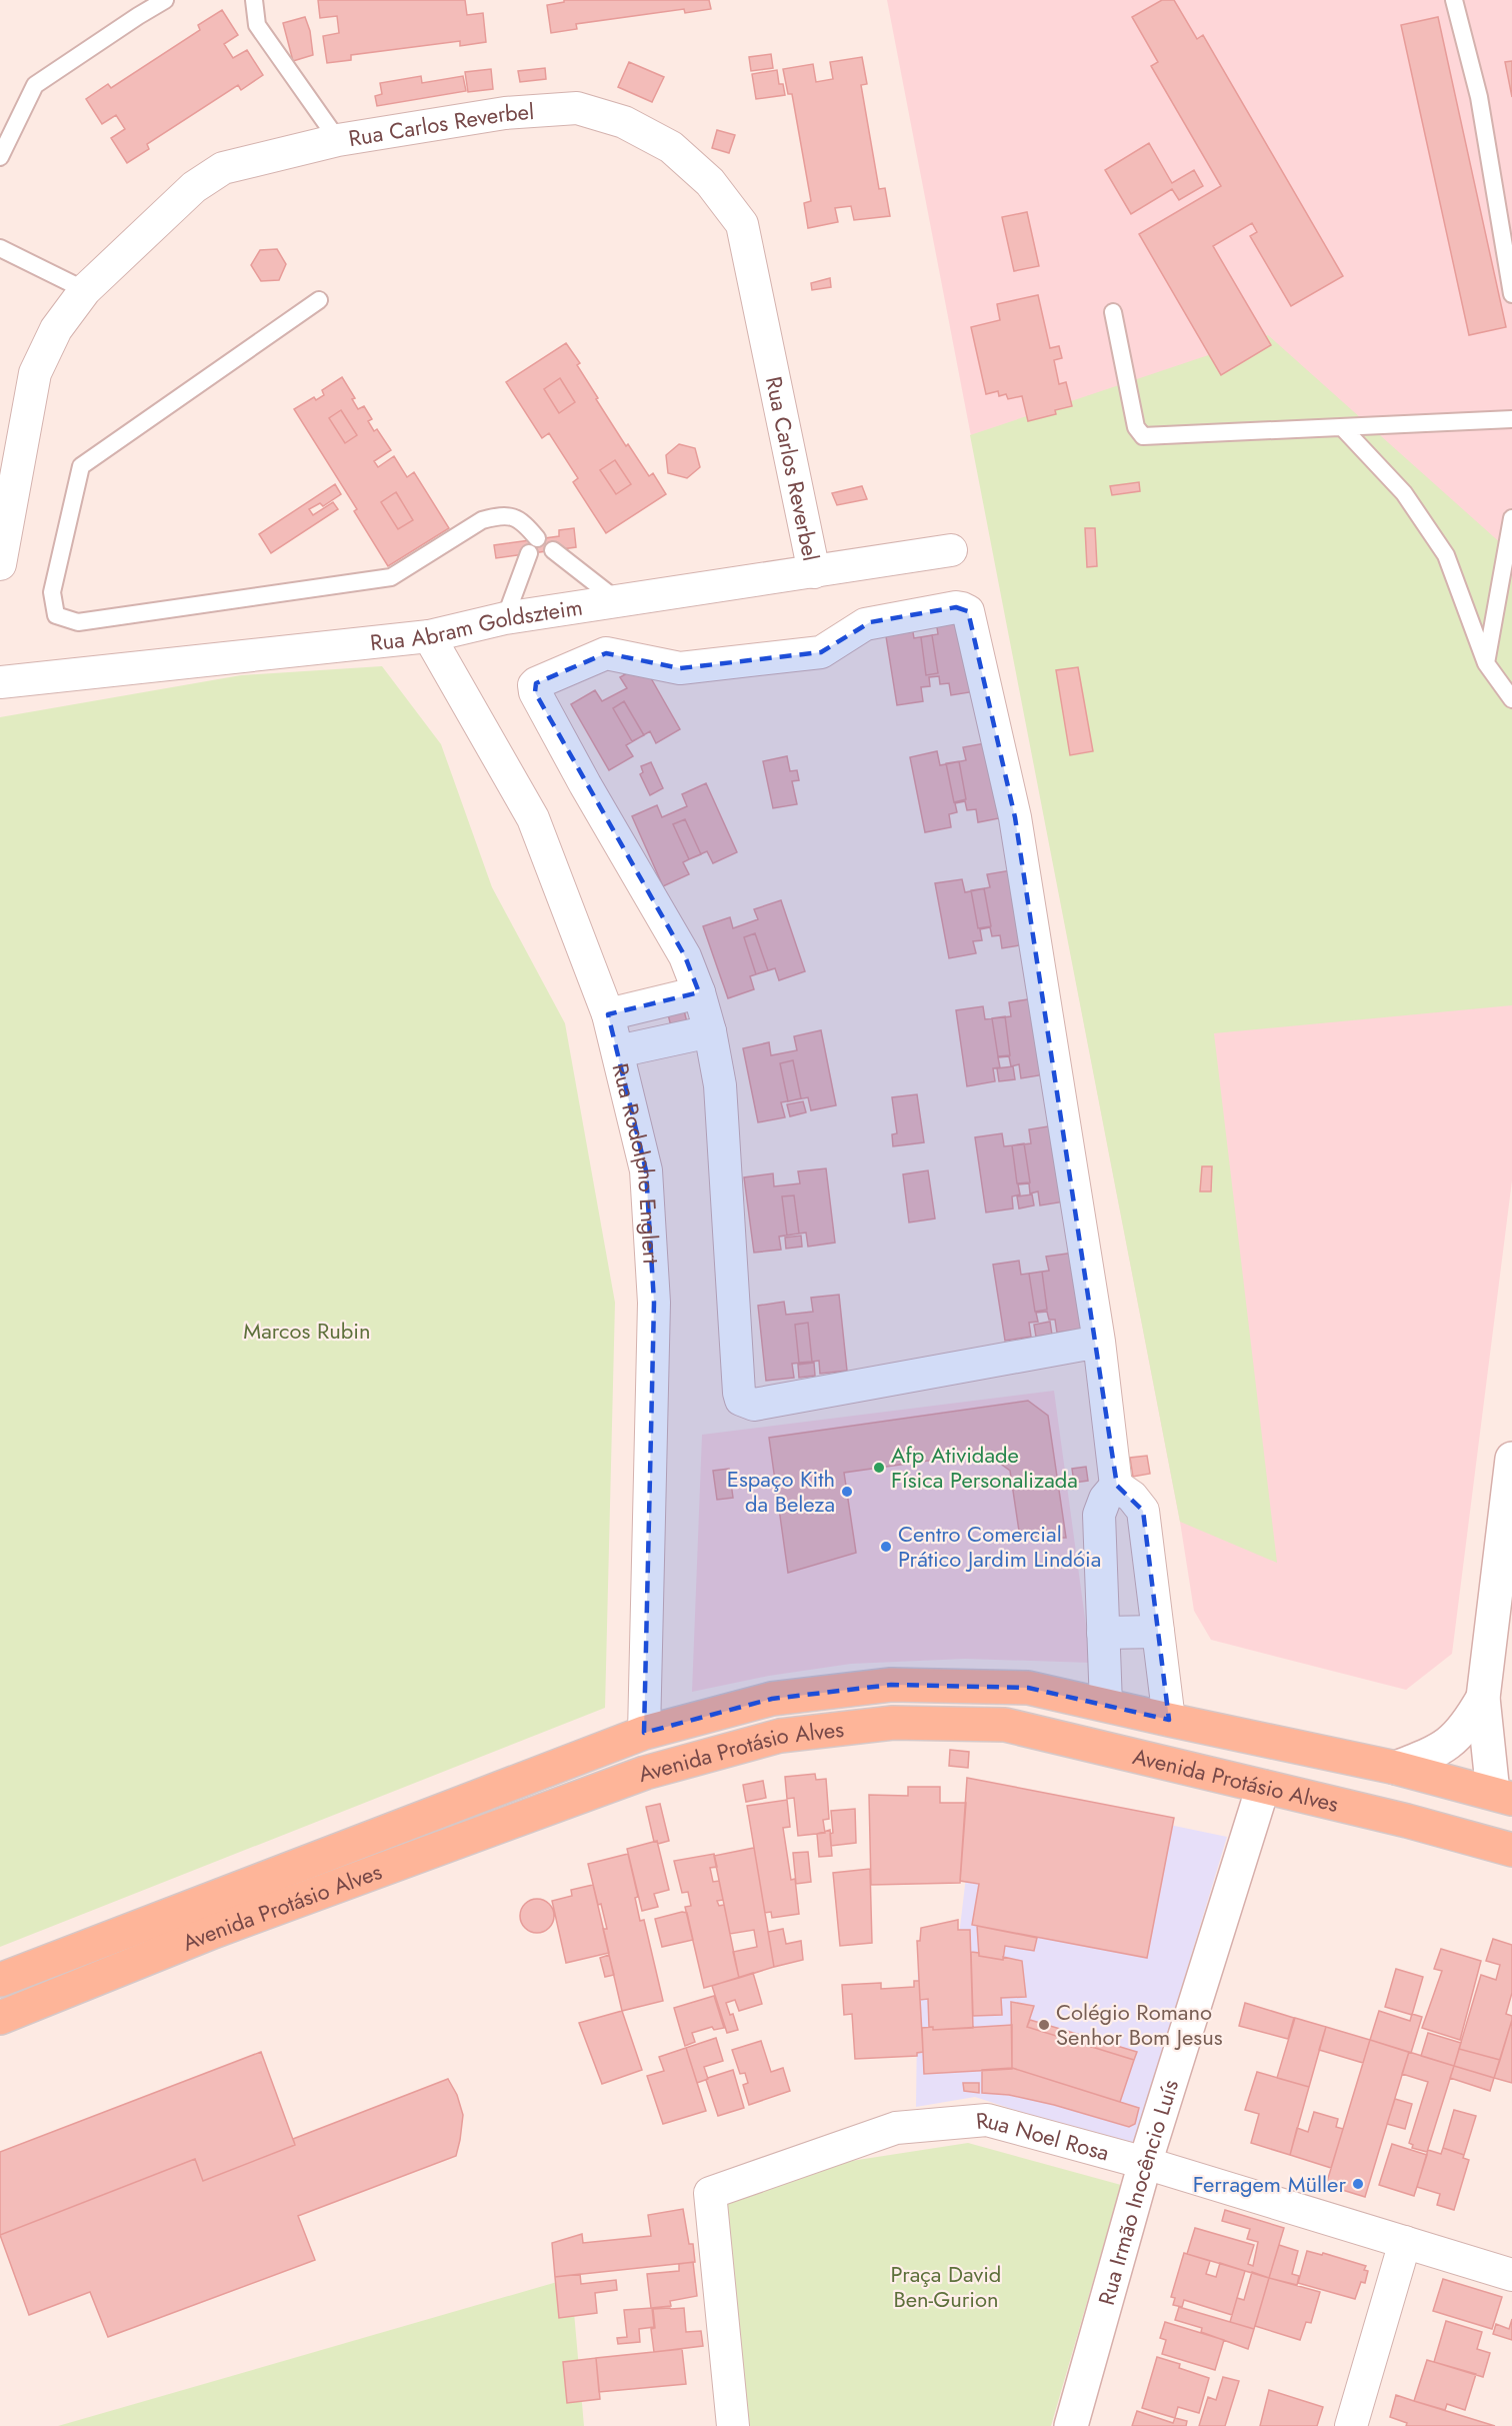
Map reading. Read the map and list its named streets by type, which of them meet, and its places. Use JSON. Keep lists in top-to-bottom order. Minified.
{"streets":{"main road":["Avenida Protásio Alves"],"street":["Rua Carlos Reverbel","Rua Abram Goldszteim","Rua Rodolpho Englert","Rua Noel Rosa","Rua Irmão Inocêncio Luís"]},"crossings":[["Rua Carlos Reverbel","Rua Abram Goldszteim"],["Rua Abram Goldszteim","Rua Rodolpho Englert"],["Rua Rodolpho Englert","Avenida Protásio Alves"],["Avenida Protásio Alves","Rua Irmão Inocêncio Luís"],["Rua Noel Rosa","Rua Irmão Inocêncio Luís"]],"parks":["Marcos Rubin","Praça David Ben-Gurion"],"places":["Afp Atividade Física Personalizada","Espaço Kith da Beleza","Centro Comercial Prático Jardim Lindóia","Colégio Romano Senhor Bom Jesus","Ferragem Müller"]}
